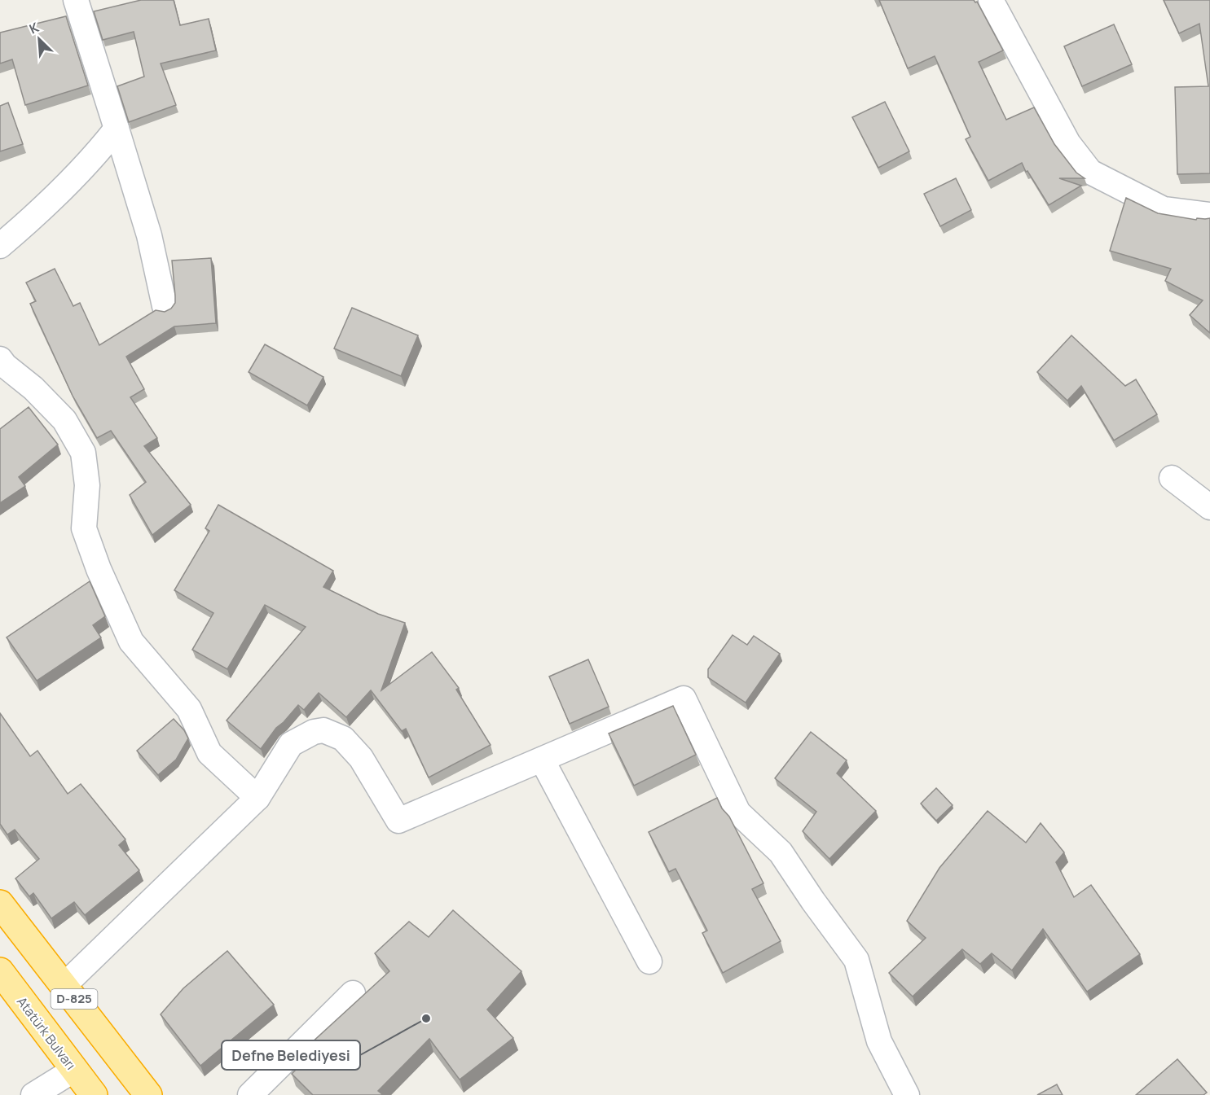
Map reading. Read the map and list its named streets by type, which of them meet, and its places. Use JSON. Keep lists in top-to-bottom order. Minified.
{"streets":{"highway":["D-825","Atatürk Bulvarı"]},"places":["Defne Belediyesi"],"north":"top left"}
